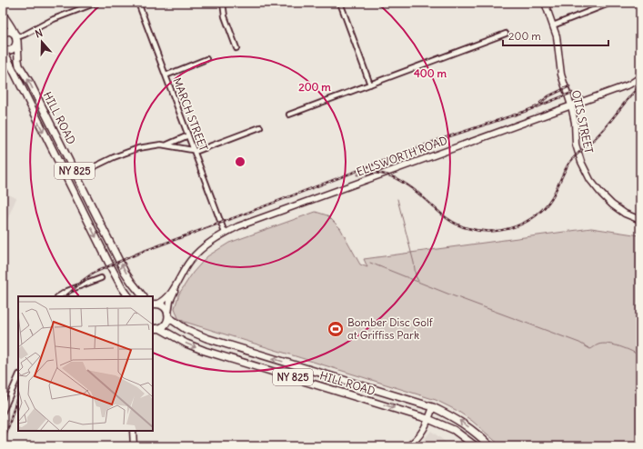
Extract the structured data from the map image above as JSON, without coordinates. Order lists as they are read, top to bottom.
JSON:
{
  "streets": {
    "main road": ["HILL ROAD", "NY 825"],
    "street": ["MARCH STREET", "OTIS STREET", "ELLSWORTH ROAD"]
  },
  "crossings": [
    ["MARCH STREET", "ELLSWORTH ROAD"],
    ["HILL ROAD", "ELLSWORTH ROAD"],
    ["HILL ROAD", "NY 825"],
    ["OTIS STREET", "ELLSWORTH ROAD"],
    ["ELLSWORTH ROAD", "NY 825"]
  ],
  "places": {
    "sports": ["Bomber Disc Golf at Griffiss Park"]
  },
  "scale_bar": "200 m",
  "north": "top",
  "rings": ["400 m", "200 m"]
}
